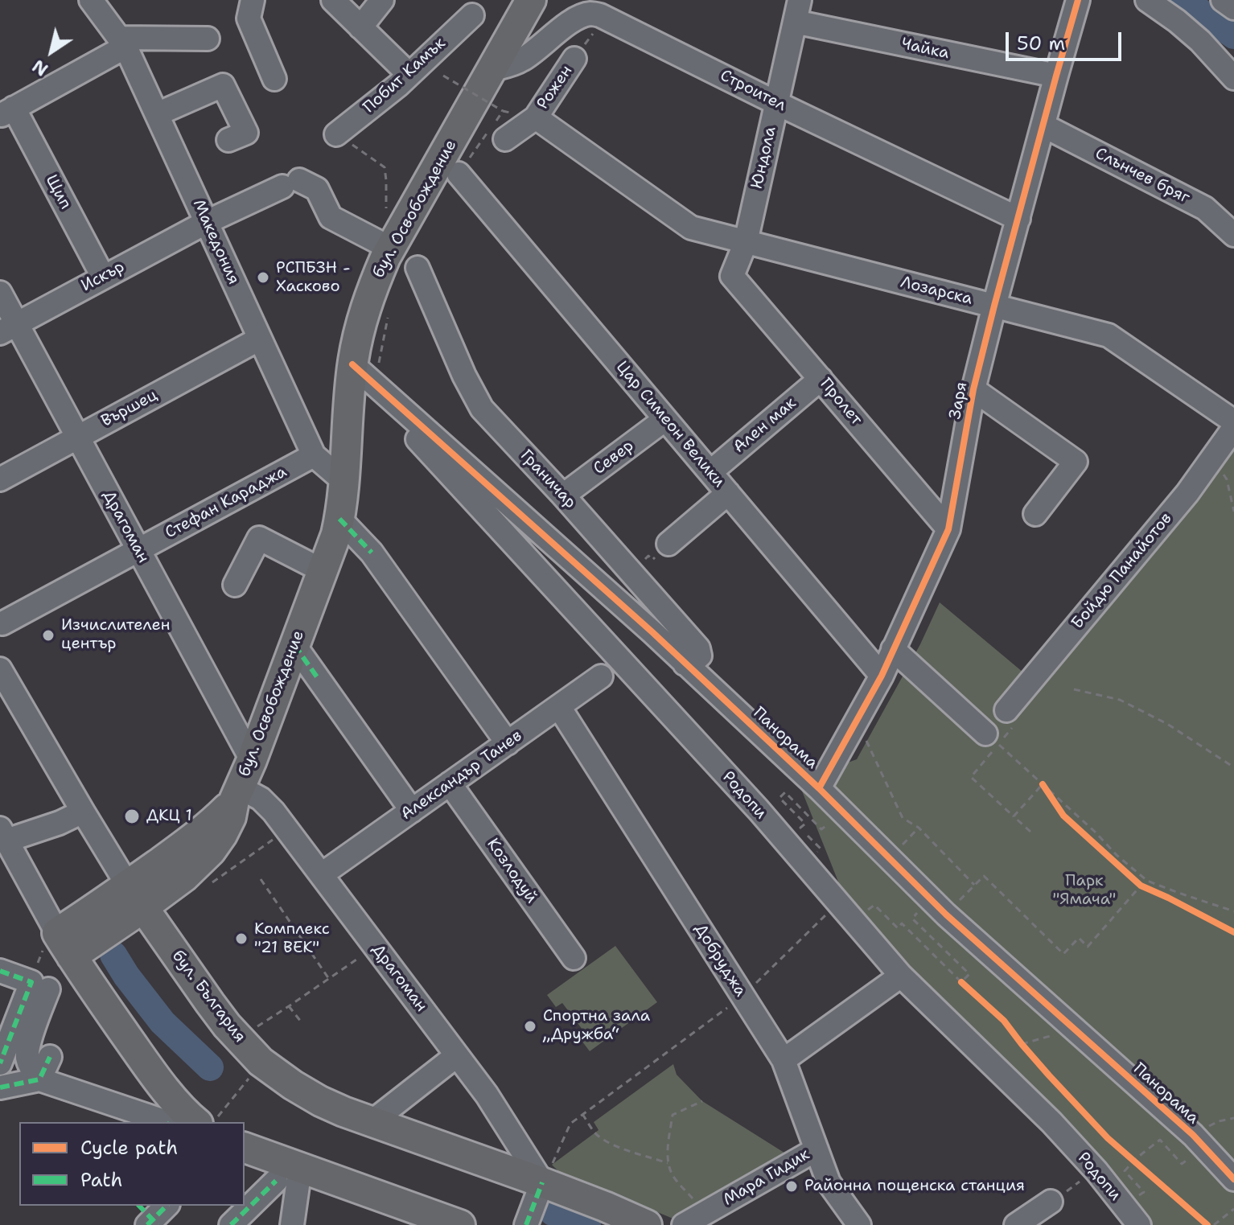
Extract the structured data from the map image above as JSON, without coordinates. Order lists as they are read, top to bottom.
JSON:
{
  "streets": {
    "main road": ["бул. Освобождение", "бул. България"],
    "street": [
      "Чайка",
      "Побит Камък",
      "Рожен",
      "Строител",
      "Юндола",
      "Слънчев бряг",
      "Щип",
      "Македония",
      "Искър",
      "Лозарска",
      "Заря",
      "Пролет",
      "Вършец",
      "Цар Симеон Велики",
      "Ален мак",
      "Север",
      "Граничар",
      "Стефан Караджа",
      "Драгоман",
      "Бойдю Панайотов",
      "Панорама",
      "Александър Танев",
      "Родопи",
      "Козлодуй",
      "Добруджа",
      "Мара Гидик"
    ]
  },
  "crossings": [
    ["Чайка", "Юндола"],
    ["Чайка", "Заря"],
    ["Рожен", "Лозарска"],
    ["Строител", "Юндола"],
    ["Строител", "Заря"],
    ["Юндола", "Лозарска"],
    ["Юндола", "Пролет"],
    ["Слънчев бряг", "Заря"],
    ["Щип", "Искър"],
    ["бул. Освобождение", "Македония"],
    ["бул. Освобождение", "Искър"],
    ["бул. Освобождение", "Драгоман"],
    ["бул. Освобождение", "Родопи"],
    ["бул. Освобождение", "бул. България"],
    ["Македония", "Искър"],
    ["Македония", "Вършец"],
    ["Македония", "Стефан Караджа"],
    ["Искър", "Драгоман"],
    ["Лозарска", "Заря"],
    ["Заря", "Пролет"],
    ["Заря", "Цар Симеон Велики"],
    ["Заря", "Панорама"],
    ["Пролет", "Ален мак"],
    ["Вършец", "Драгоман"],
    ["Цар Симеон Велики", "Ален мак"],
    ["Цар Симеон Велики", "Север"],
    ["Север", "Граничар"],
    ["Граничар", "Панорама"],
    ["Стефан Караджа", "Драгоман"],
    ["Драгоман", "Александър Танев"],
    ["Драгоман", "бул. България"],
    ["Панорама", "Родопи"],
    ["Александър Танев", "Козлодуй"],
    ["Александър Танев", "Добруджа"],
    ["Добруджа", "Мара Гидик"]
  ],
  "parks": ["Парк \"Ямача\""],
  "places": [
    "РСПБЗН - Хасково",
    "Изчислителен център",
    "ДКЦ 1",
    "Комплекс \"21 ВЕК\"",
    "Спортна зала „Дружба“",
    "Районна пощенска станция"
  ],
  "legend": ["Cycle path", "Path"],
  "scale_bar": "50 m",
  "north": "bottom left"
}
